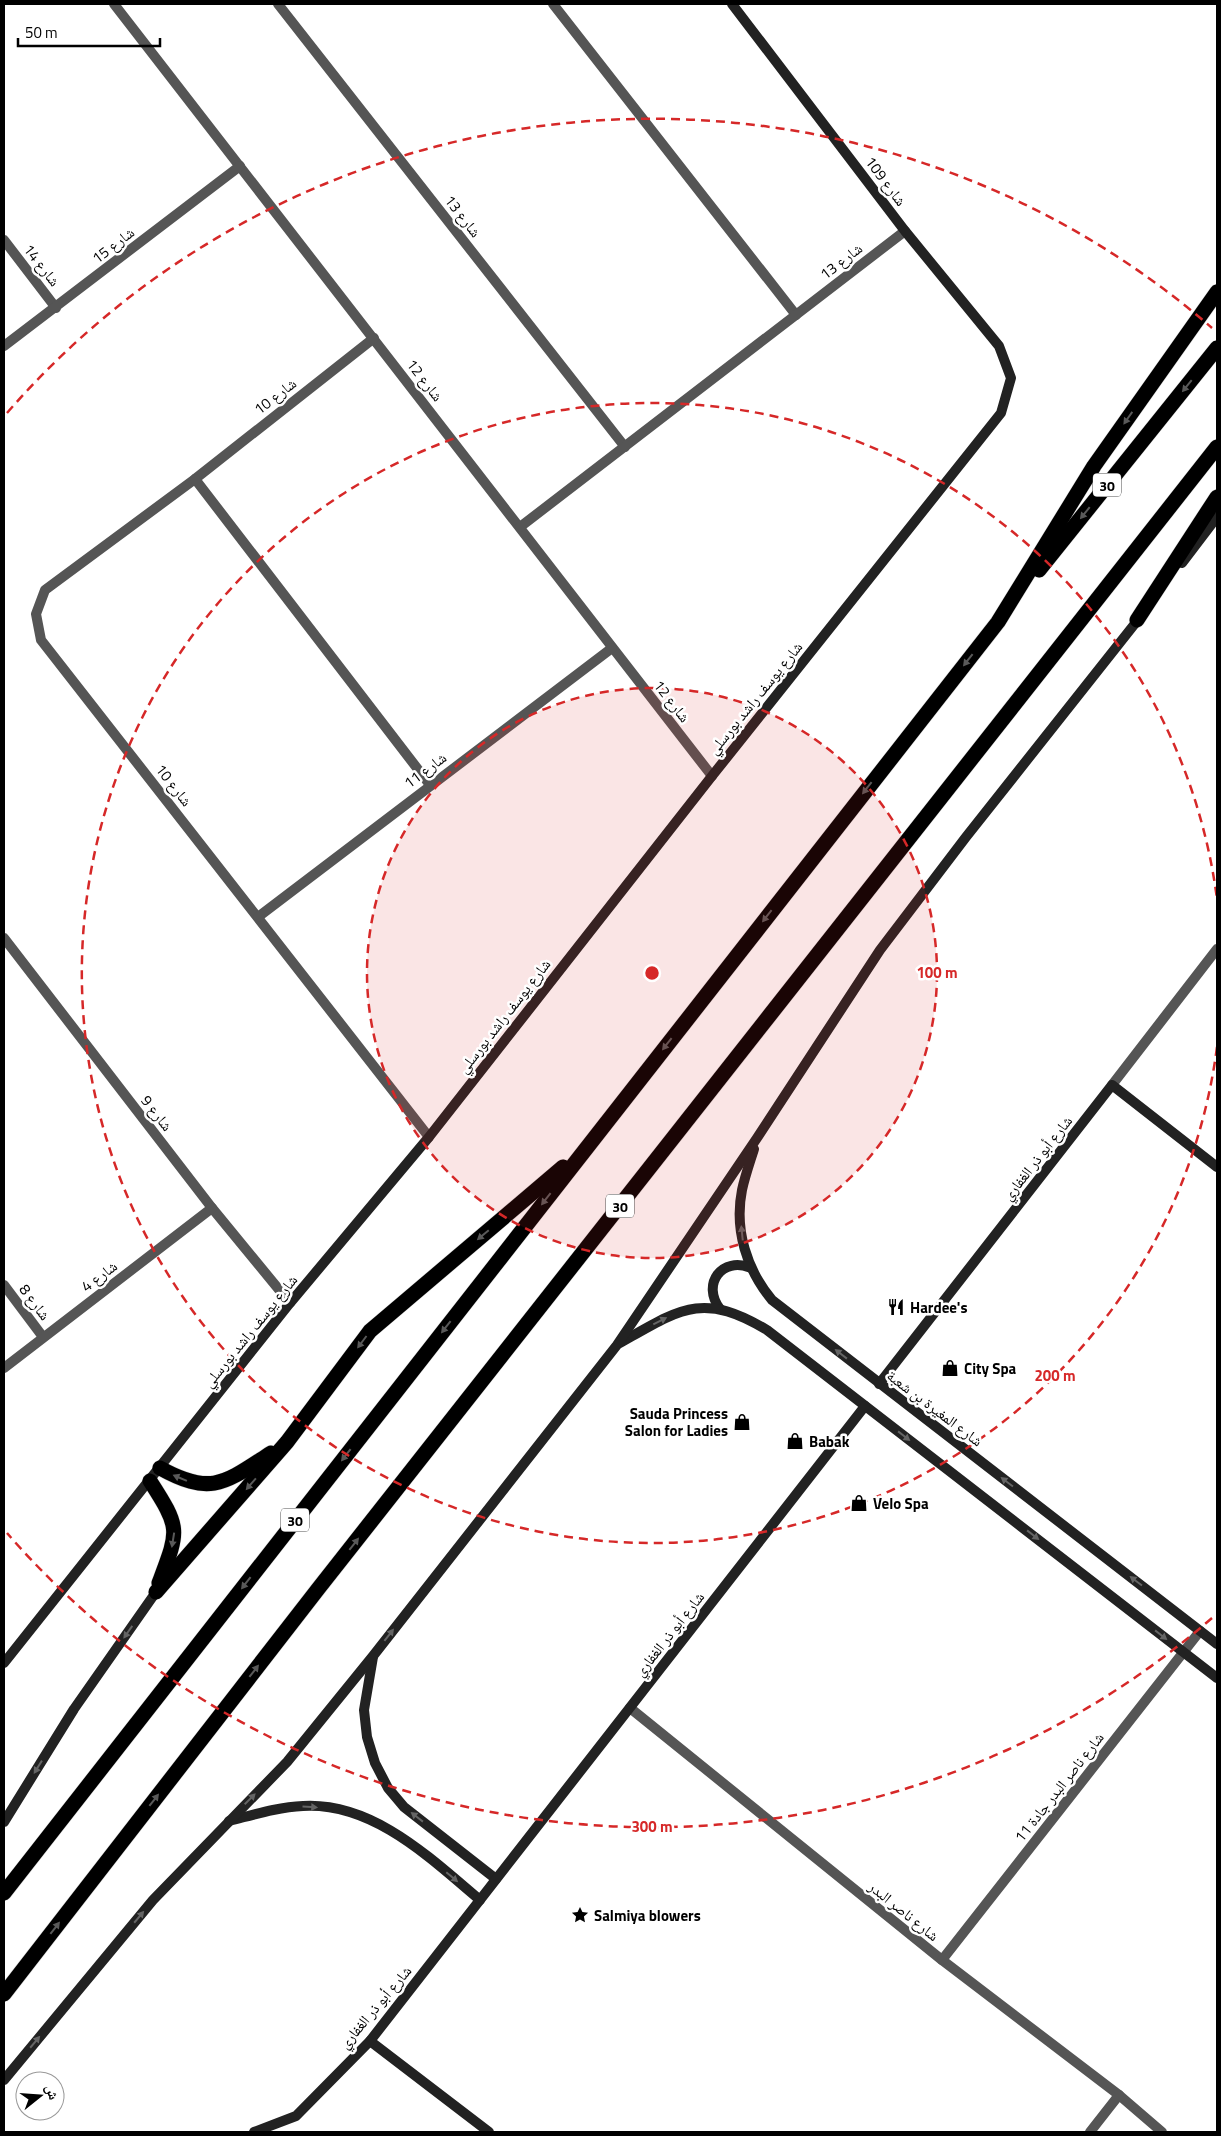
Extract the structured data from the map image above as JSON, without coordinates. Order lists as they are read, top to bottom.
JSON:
{
  "streets": {
    "highway": ["30"],
    "street": [
      "شارع 109",
      "شارع 13",
      "شارع 15",
      "شارع 14",
      "شارع 12",
      "شارع 10",
      "شارع يوسف راشد بورسلي",
      "شارع 11",
      "شارع 9",
      "شارع أبو ذر الغفاري",
      "شارع 4",
      "شارع 8",
      "شارع المغيرة بن شعبة",
      "شارع ناصر البدر جادة 11",
      "شارع ناصر البدر"
    ]
  },
  "crossings": [
    ["شارع 109", "شارع 13"],
    ["شارع 109", "شارع يوسف راشد بورسلي"],
    ["شارع 13", "شارع 12"],
    ["شارع 15", "شارع 14"],
    ["شارع 15", "شارع 12"],
    ["شارع 12", "شارع 10"],
    ["شارع 12", "شارع يوسف راشد بورسلي"],
    ["شارع 12", "شارع 11"],
    ["شارع 10", "شارع يوسف راشد بورسلي"],
    ["شارع 10", "شارع 11"],
    ["شارع يوسف راشد بورسلي", "شارع 9"],
    ["شارع 9", "شارع 4"],
    ["شارع أبو ذر الغفاري", "شارع المغيرة بن شعبة"],
    ["شارع أبو ذر الغفاري", "شارع ناصر البدر"],
    ["شارع 4", "شارع 8"],
    ["شارع المغيرة بن شعبة", "شارع ناصر البدر جادة 11"],
    ["شارع ناصر البدر جادة 11", "شارع ناصر البدر"]
  ],
  "places": {
    "restaurant": ["Hardee's"],
    "shop": [
      "City Spa",
      "Sauda Princess Salon for Ladies",
      "Babak",
      "Velo Spa"
    ],
    "place": ["Salmiya blowers"]
  },
  "scale_bar": "50 m",
  "north": "right",
  "rings": ["100 m", "200 m", "300 m"]
}
